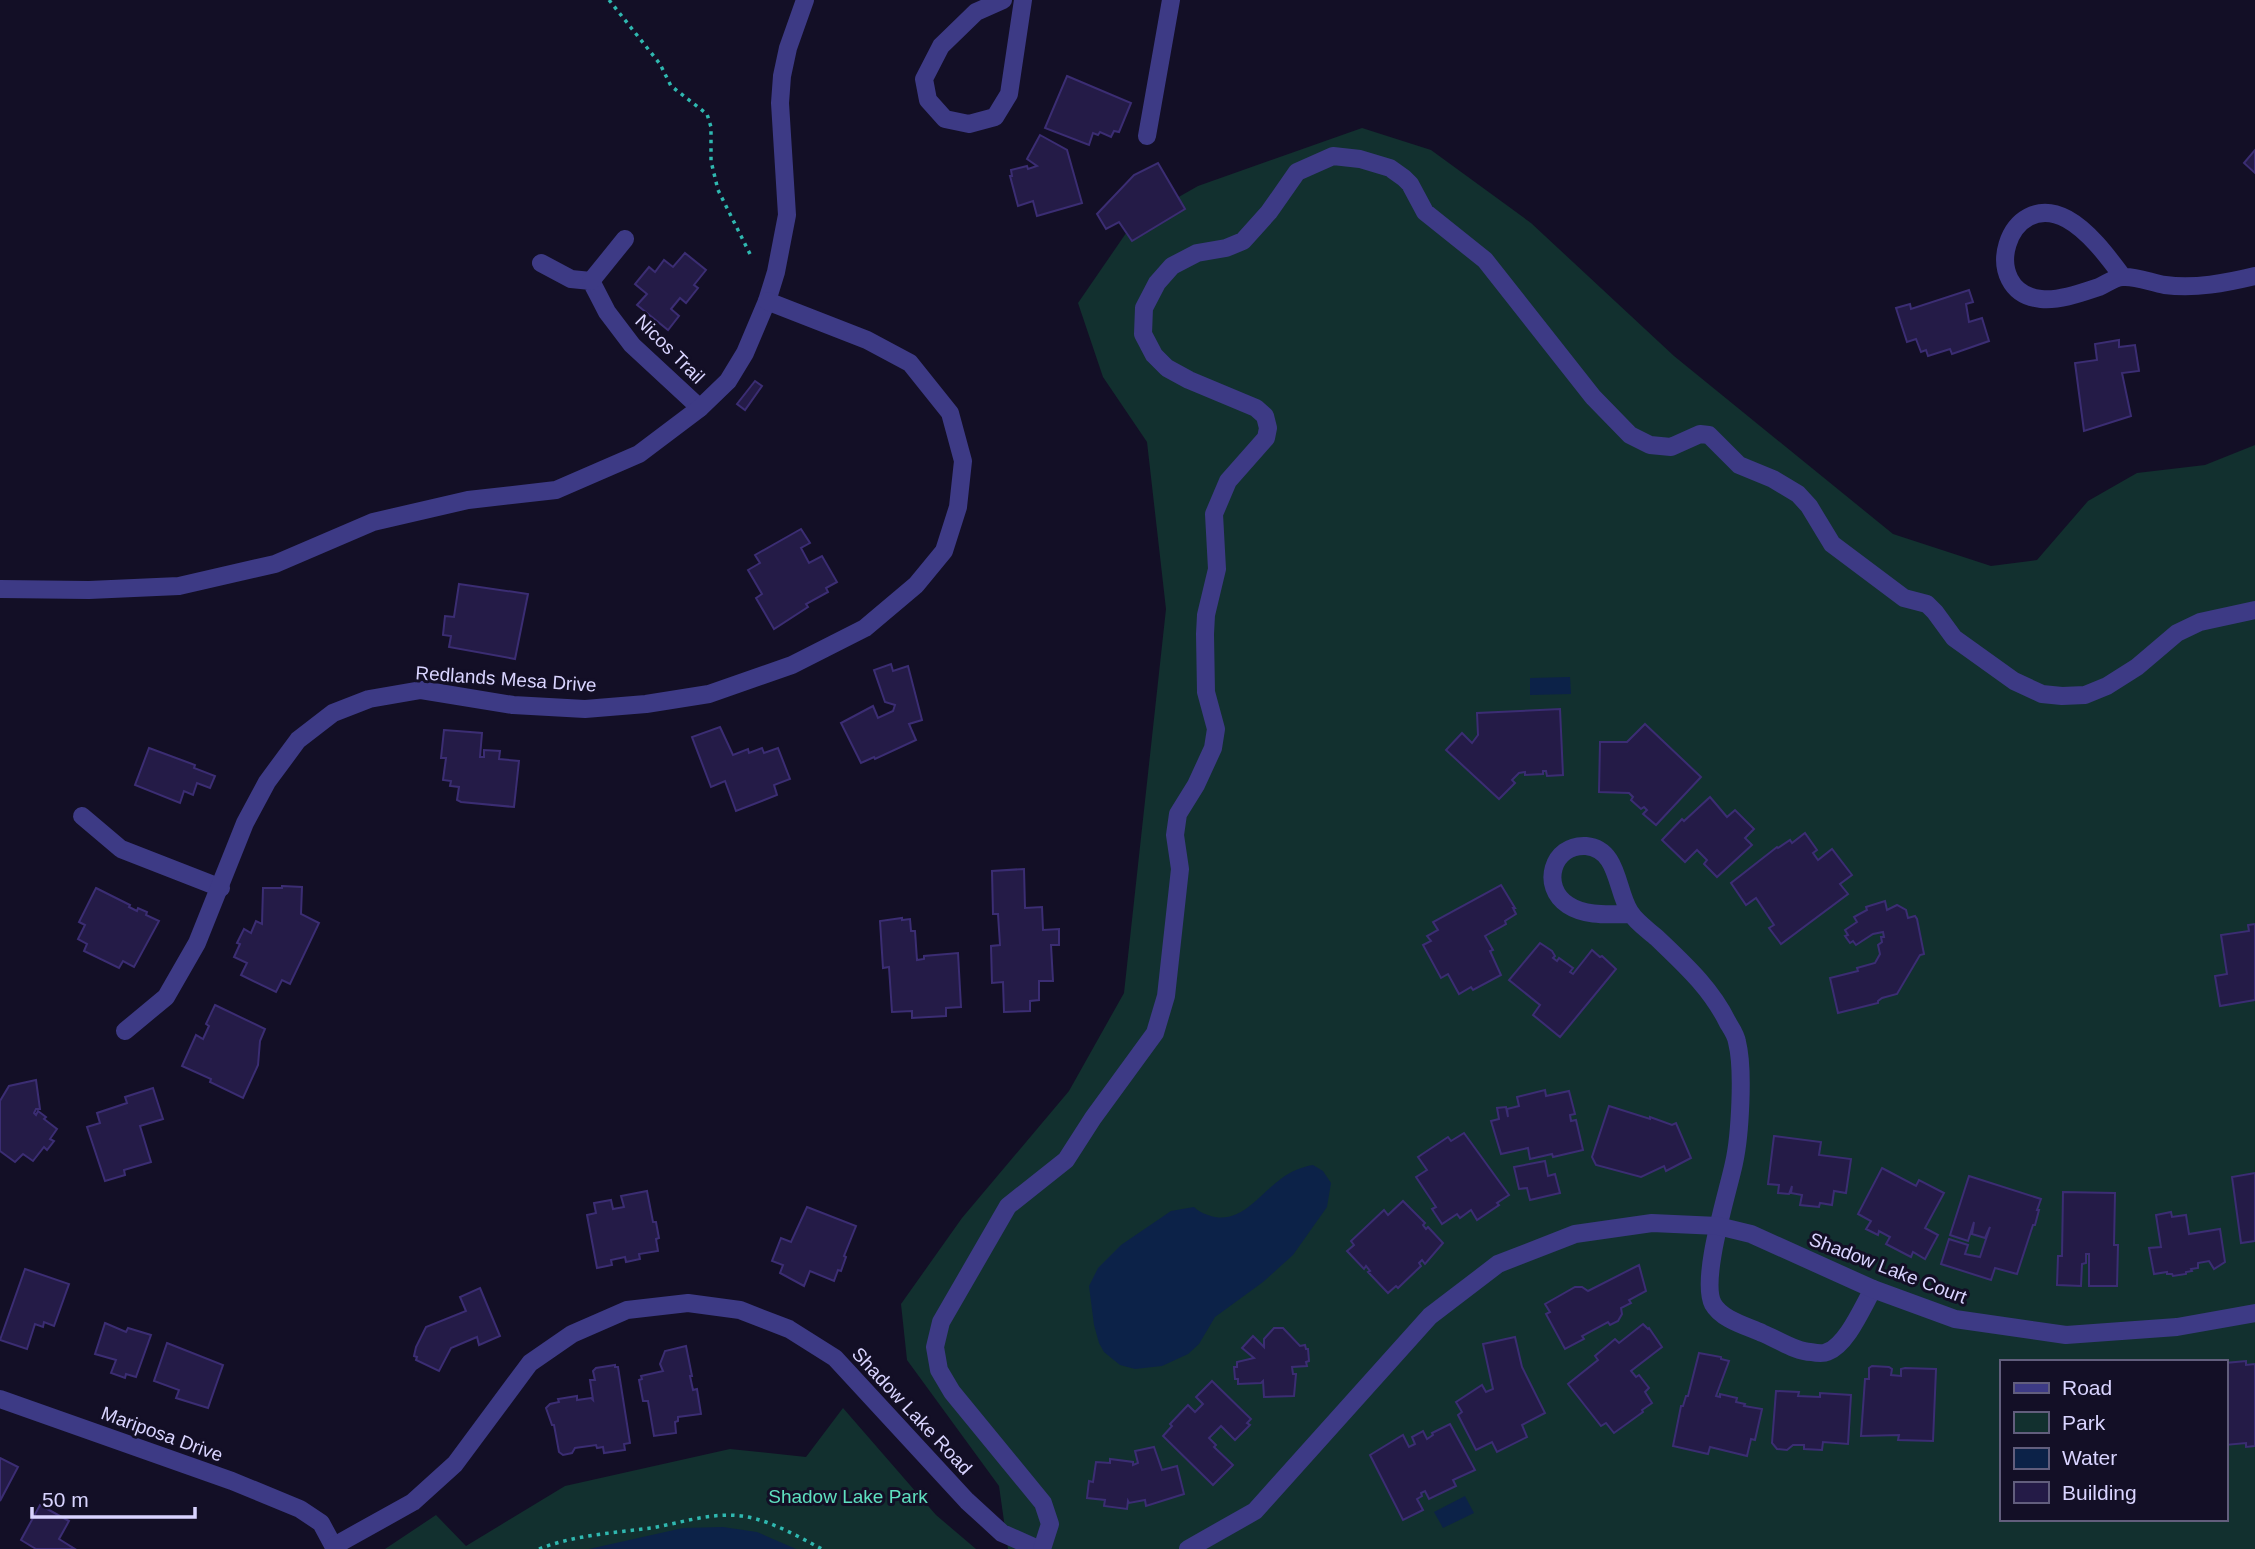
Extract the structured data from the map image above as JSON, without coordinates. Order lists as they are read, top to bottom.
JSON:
{
  "streets": {
    "street": [
      "Nicos Trail",
      "Redlands Mesa Drive",
      "Shadow Lake Court",
      "Shadow Lake Road",
      "Mariposa Drive"
    ]
  },
  "crossings": [
    ["Shadow Lake Road", "Mariposa Drive"]
  ],
  "parks": ["Shadow Lake Park"],
  "legend": [
    "Road",
    "Park",
    "Water",
    "Building"
  ],
  "scale_bar": "50 m"
}
